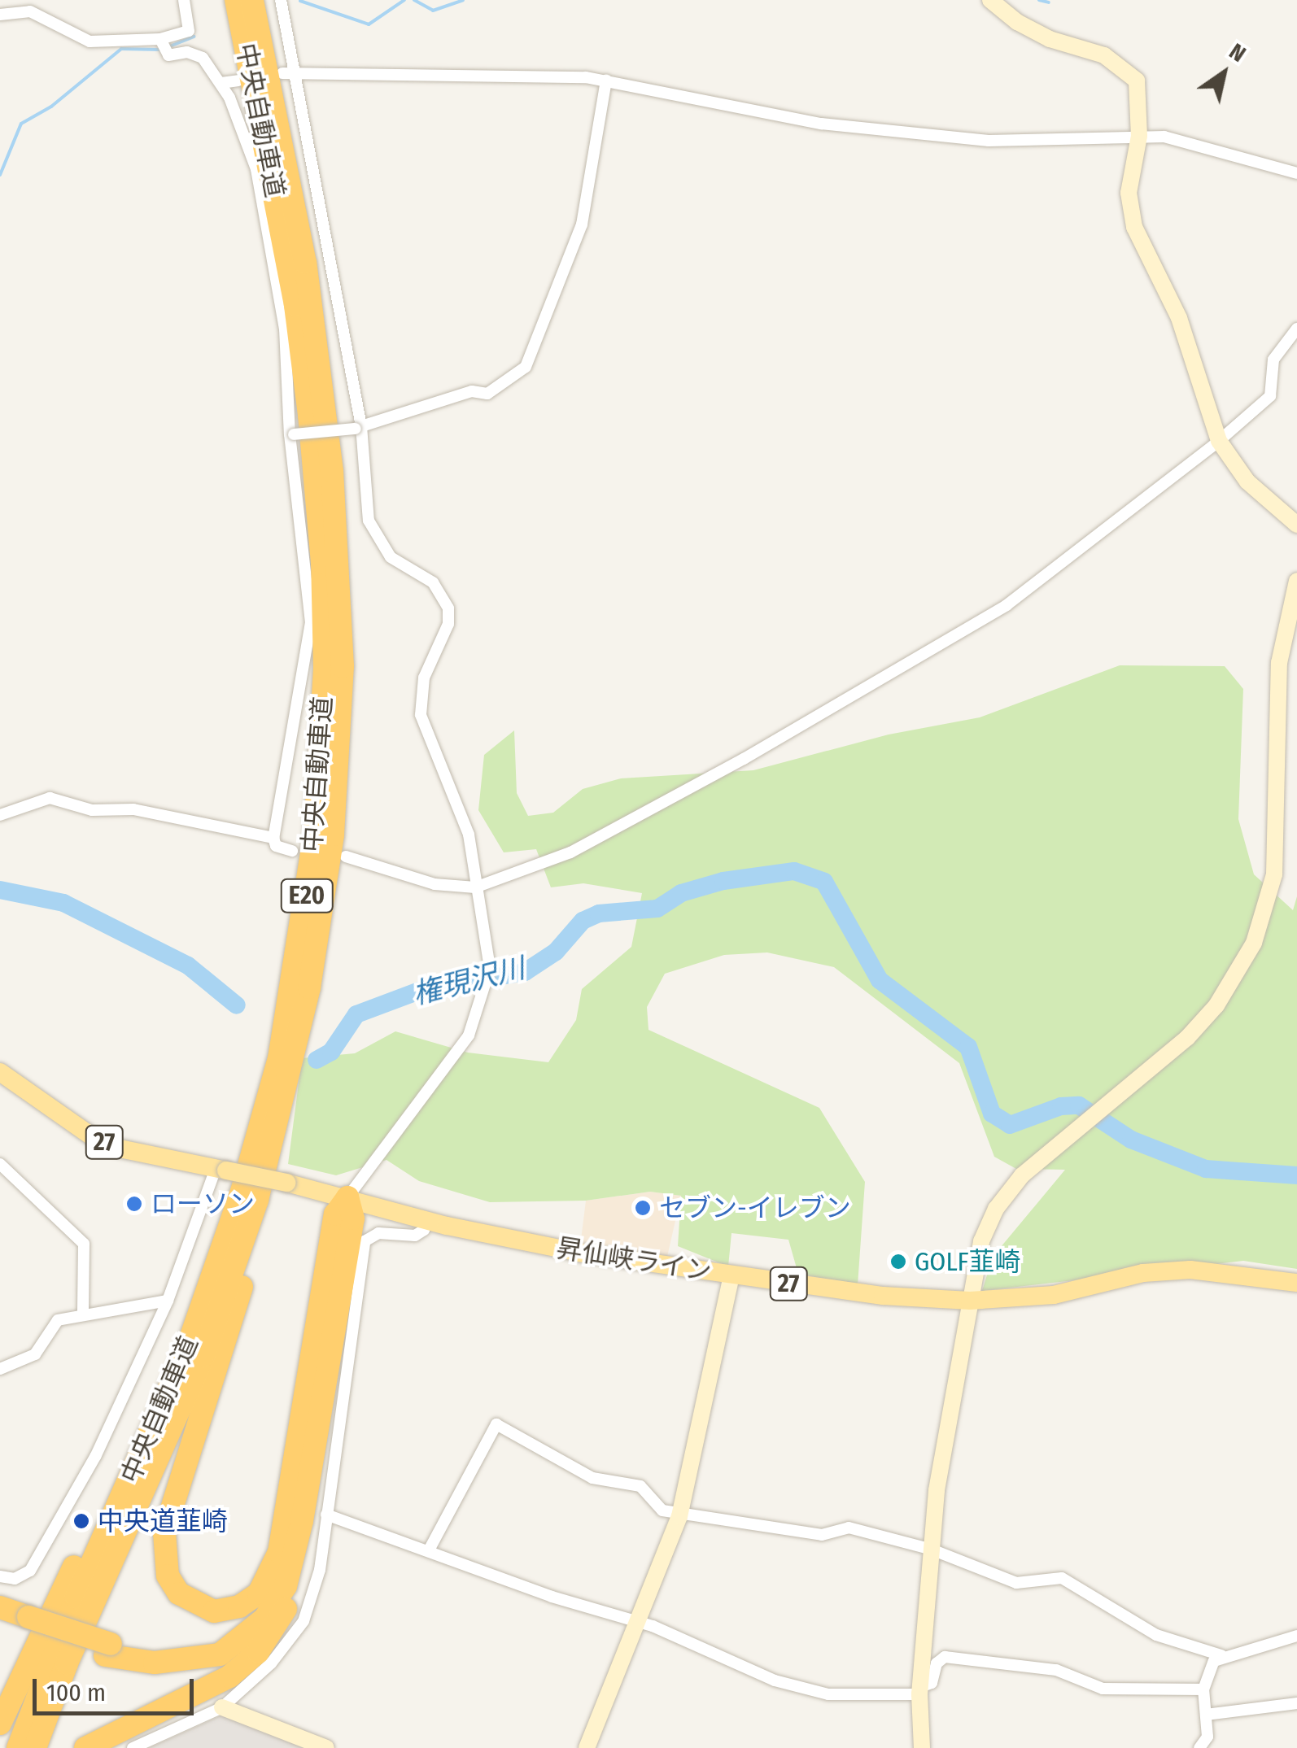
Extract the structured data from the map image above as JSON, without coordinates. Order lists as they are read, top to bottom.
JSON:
{
  "streets": {
    "highway": ["中央自動車道", "E20"],
    "main road": ["27", "昇仙峡ライン"]
  },
  "water": ["権現沢川"],
  "places": [
    "ローソン",
    "セブン-イレブン",
    "GOLF韮崎",
    "中央道韮崎"
  ],
  "scale_bar": "100 m",
  "north": "top right"
}
